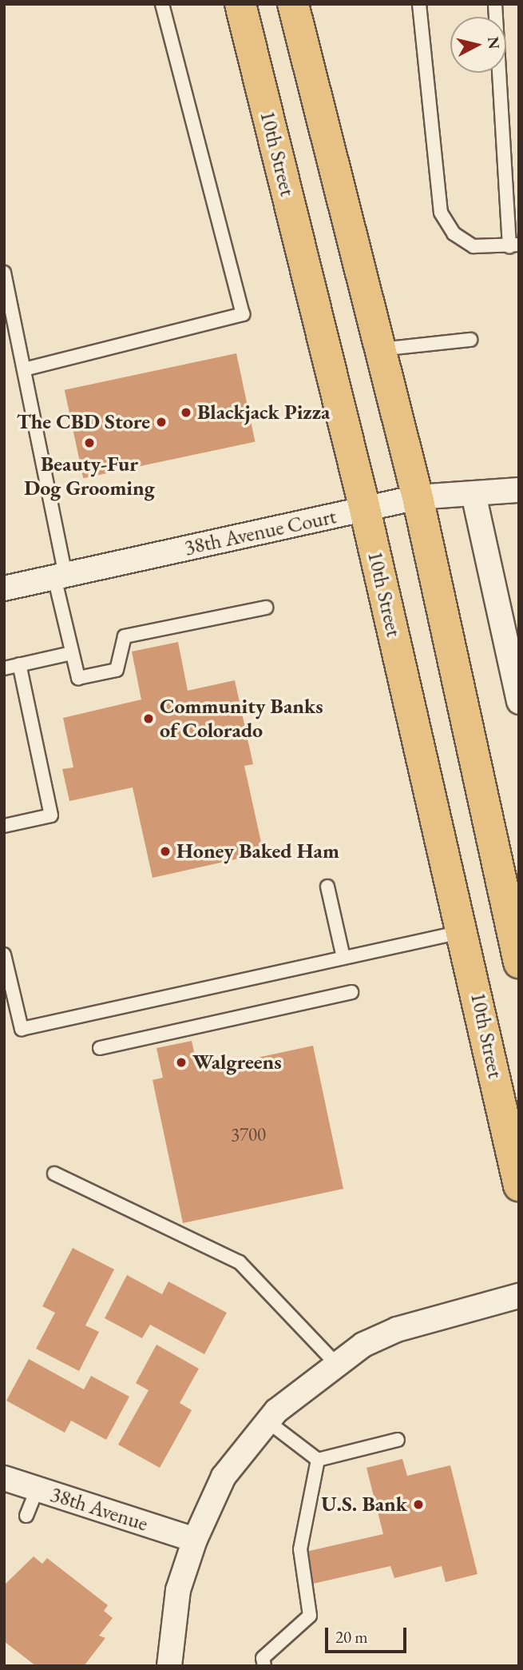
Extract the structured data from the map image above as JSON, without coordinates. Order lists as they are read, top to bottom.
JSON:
{
  "streets": {
    "main road": ["10th Street"],
    "street": ["38th Avenue Court", "38th Avenue"]
  },
  "crossings": [
    ["10th Street", "38th Avenue Court"]
  ],
  "places": [
    "Blackjack Pizza",
    "The CBD Store",
    "Beauty-Fur Dog Grooming",
    "Community Banks of Colorado",
    "Honey Baked Ham",
    "Walgreens",
    "U.S. Bank"
  ],
  "house_numbers": ["3700"],
  "scale_bar": "20 m",
  "north": "right"
}
